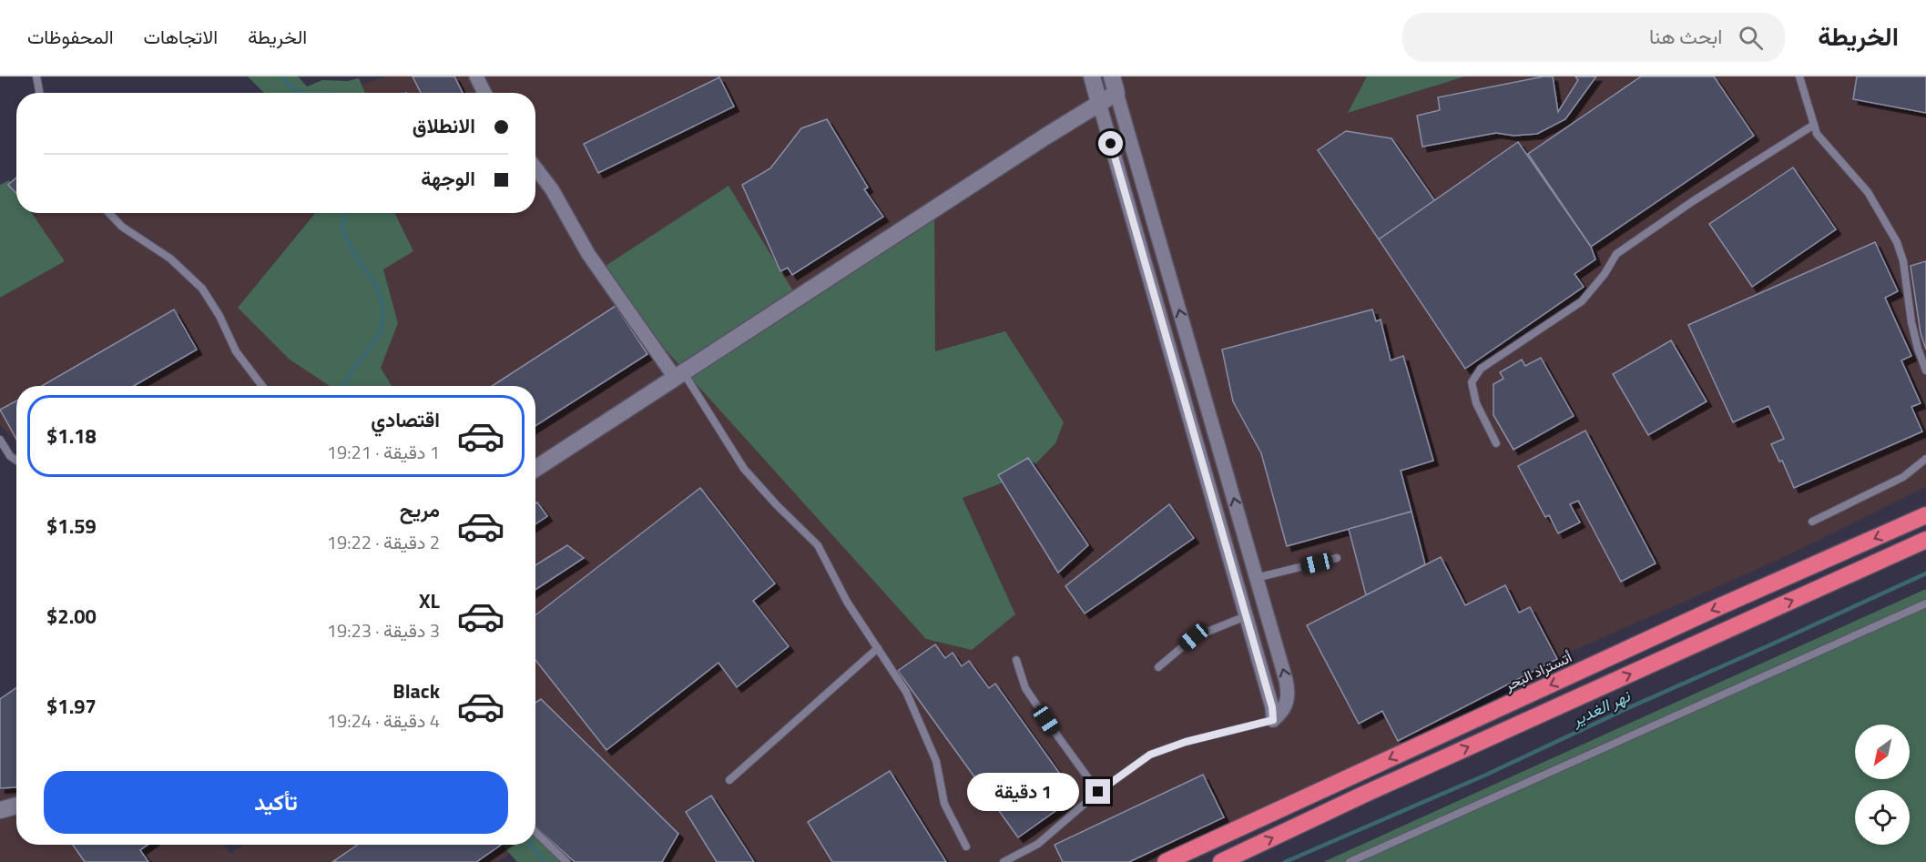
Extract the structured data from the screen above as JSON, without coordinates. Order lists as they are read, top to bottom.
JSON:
{
  "streets": {
    "highway": ["أتستراد البحر"]
  },
  "water": ["نهر الغدير"],
  "north": "bottom left",
  "page": {
    "header": "الخريطة",
    "search": "ابحث هنا",
    "nav": ["الخريطة", "الاتجاهات", "المحفوظات"],
    "banner": ["الانطلاق", "الوجهة"],
    "list": [
      {
        "name": "اقتصادي",
        "note": "1 دقيقة · 19:21",
        "value": "$1.18"
      },
      {
        "name": "مريح",
        "note": "2 دقيقة · 19:22",
        "value": "$1.59"
      },
      {
        "name": "XL",
        "note": "3 دقيقة · 19:23",
        "value": "$2.00"
      },
      {
        "name": "Black",
        "note": "4 دقيقة · 19:24",
        "value": "$1.97"
      }
    ],
    "buttons": "تأكيد",
    "bubble": "1 دقيقة"
  }
}
